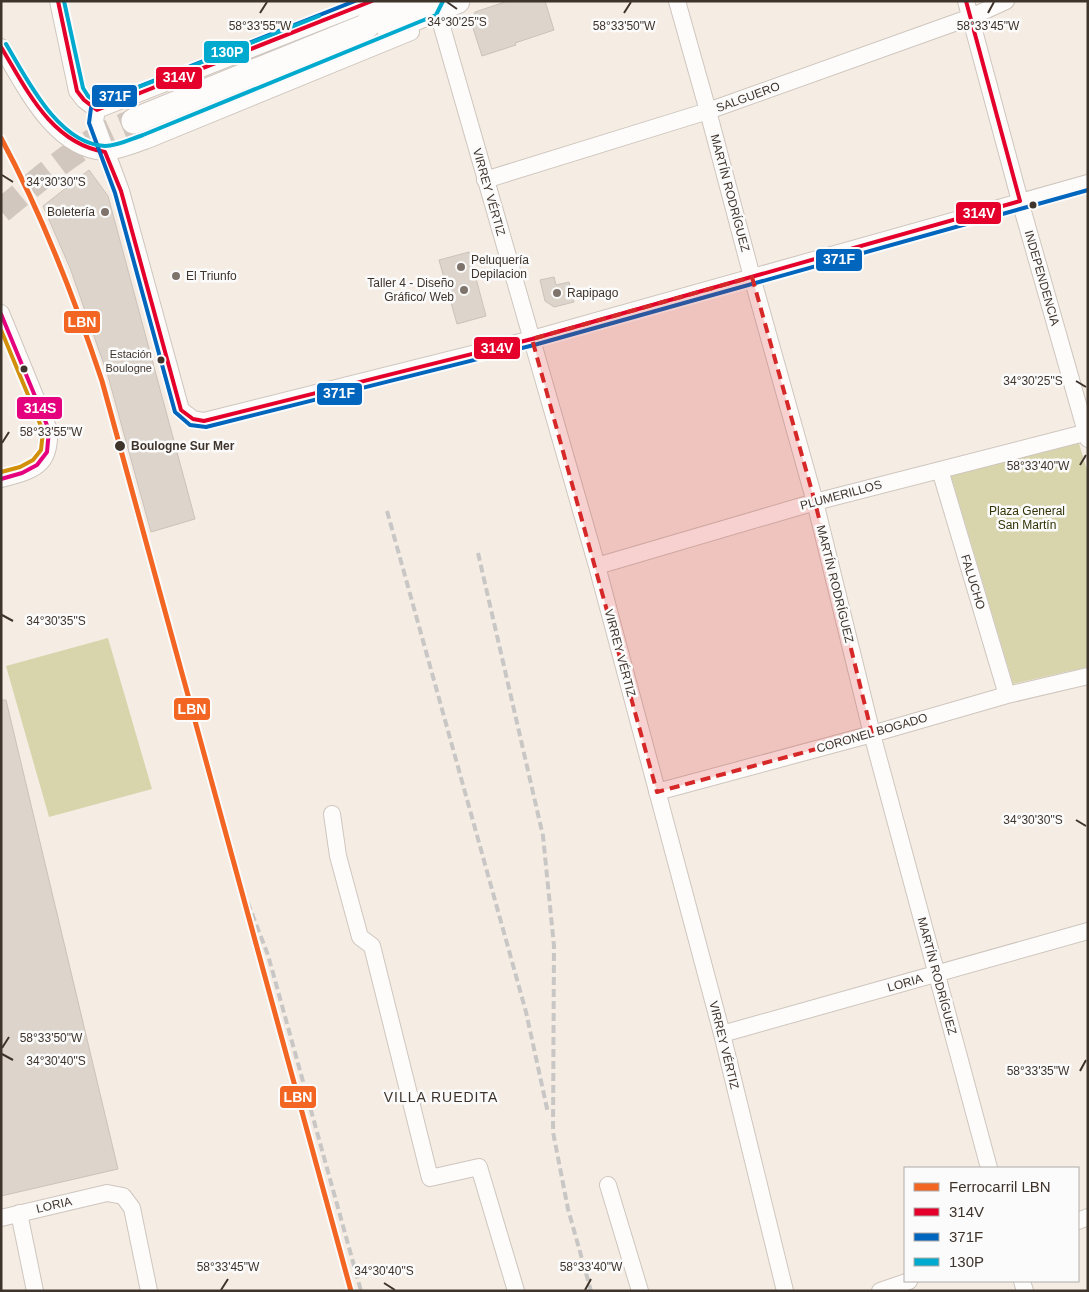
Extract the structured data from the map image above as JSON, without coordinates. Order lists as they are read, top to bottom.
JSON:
{
  "streets": {
    "street": [
      "SALGUERO",
      "VIRREY VÉRTIZ",
      "MARTÍN RODRÍGUEZ",
      "INDEPENDENCIA",
      "PLUMERILLOS",
      "FALUCHO",
      "CORONEL BOGADO",
      "LORIA"
    ]
  },
  "crossings": [
    ["SALGUERO", "VIRREY VÉRTIZ"],
    ["SALGUERO", "MARTÍN RODRÍGUEZ"],
    ["SALGUERO", "INDEPENDENCIA"],
    ["VIRREY VÉRTIZ", "PLUMERILLOS"],
    ["VIRREY VÉRTIZ", "CORONEL BOGADO"],
    ["VIRREY VÉRTIZ", "LORIA"],
    ["MARTÍN RODRÍGUEZ", "PLUMERILLOS"],
    ["MARTÍN RODRÍGUEZ", "CORONEL BOGADO"],
    ["MARTÍN RODRÍGUEZ", "LORIA"],
    ["INDEPENDENCIA", "PLUMERILLOS"],
    ["PLUMERILLOS", "FALUCHO"],
    ["FALUCHO", "CORONEL BOGADO"]
  ],
  "districts": ["VILLA RUEDITA"],
  "parks": ["Plaza General San Martín"],
  "places": [
    "Boletería",
    "Peluquería Depilacion",
    "El Triunfo",
    "Taller 4 - Diseño Gráfico/ Web",
    "Rapipago",
    "Estación Boulogne",
    "Boulogne Sur Mer"
  ],
  "lines": [
    "transit line 314V",
    "transit line 371F",
    "transit line 130P",
    "rail line LBN",
    "transit line 314S"
  ],
  "legend": [
    "Ferrocarril LBN",
    "314V",
    "371F",
    "130P"
  ],
  "coordinates": [
    "34°30'25\"S",
    "58°33'55\"W",
    "58°33'50\"W",
    "58°33'45\"W",
    "34°30'30\"S",
    "58°33'40\"W",
    "34°30'35\"S",
    "34°30'40\"S",
    "58°33'35\"W"
  ]
}
